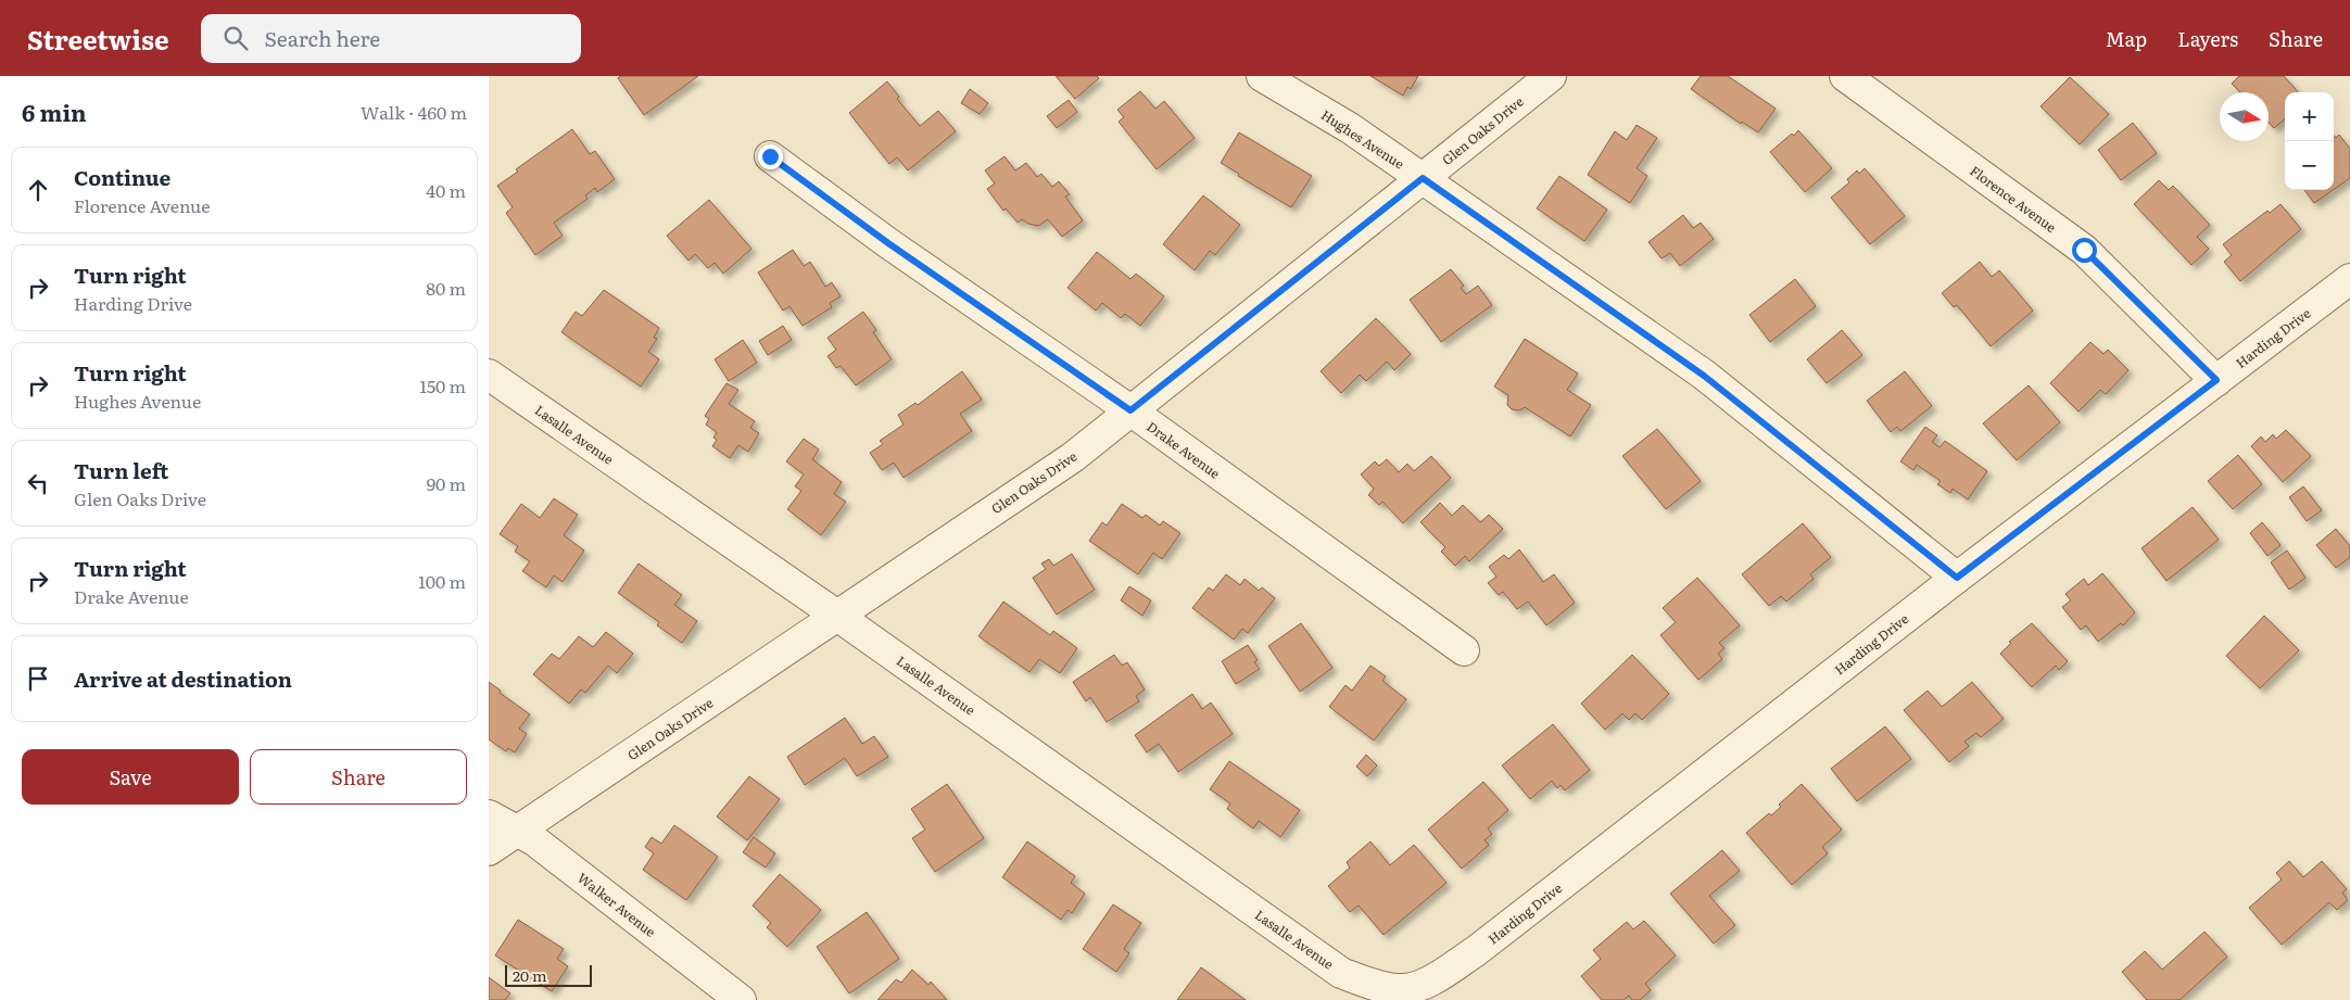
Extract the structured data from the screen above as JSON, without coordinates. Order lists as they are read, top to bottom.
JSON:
{
  "streets": {
    "street": [
      "Glen Oaks Drive",
      "Hughes Avenue",
      "Florence Avenue",
      "Harding Drive",
      "Lasalle Avenue",
      "Drake Avenue",
      "Walker Avenue"
    ]
  },
  "crossings": [
    ["Glen Oaks Drive", "Hughes Avenue"],
    ["Glen Oaks Drive", "Lasalle Avenue"],
    ["Glen Oaks Drive", "Drake Avenue"],
    ["Glen Oaks Drive", "Walker Avenue"],
    ["Hughes Avenue", "Harding Drive"],
    ["Florence Avenue", "Harding Drive"],
    ["Harding Drive", "Lasalle Avenue"]
  ],
  "scale_bar": "20 m",
  "north": "right",
  "page": {
    "header": "Streetwise",
    "search": "Search here",
    "nav": ["Map", "Layers", "Share"],
    "heading": ["6 min", "Walk · 460 m"],
    "map_buttons": ["+", "−"],
    "list": [
      ["Continue", "Florence Avenue", "40 m"],
      ["Turn right", "Harding Drive", "80 m"],
      ["Turn right", "Hughes Avenue", "150 m"],
      ["Turn left", "Glen Oaks Drive", "90 m"],
      ["Turn right", "Drake Avenue", "100 m"],
      "Arrive at destination"
    ],
    "buttons": ["Save", "Share"],
    "scale": "20 m"
  }
}
